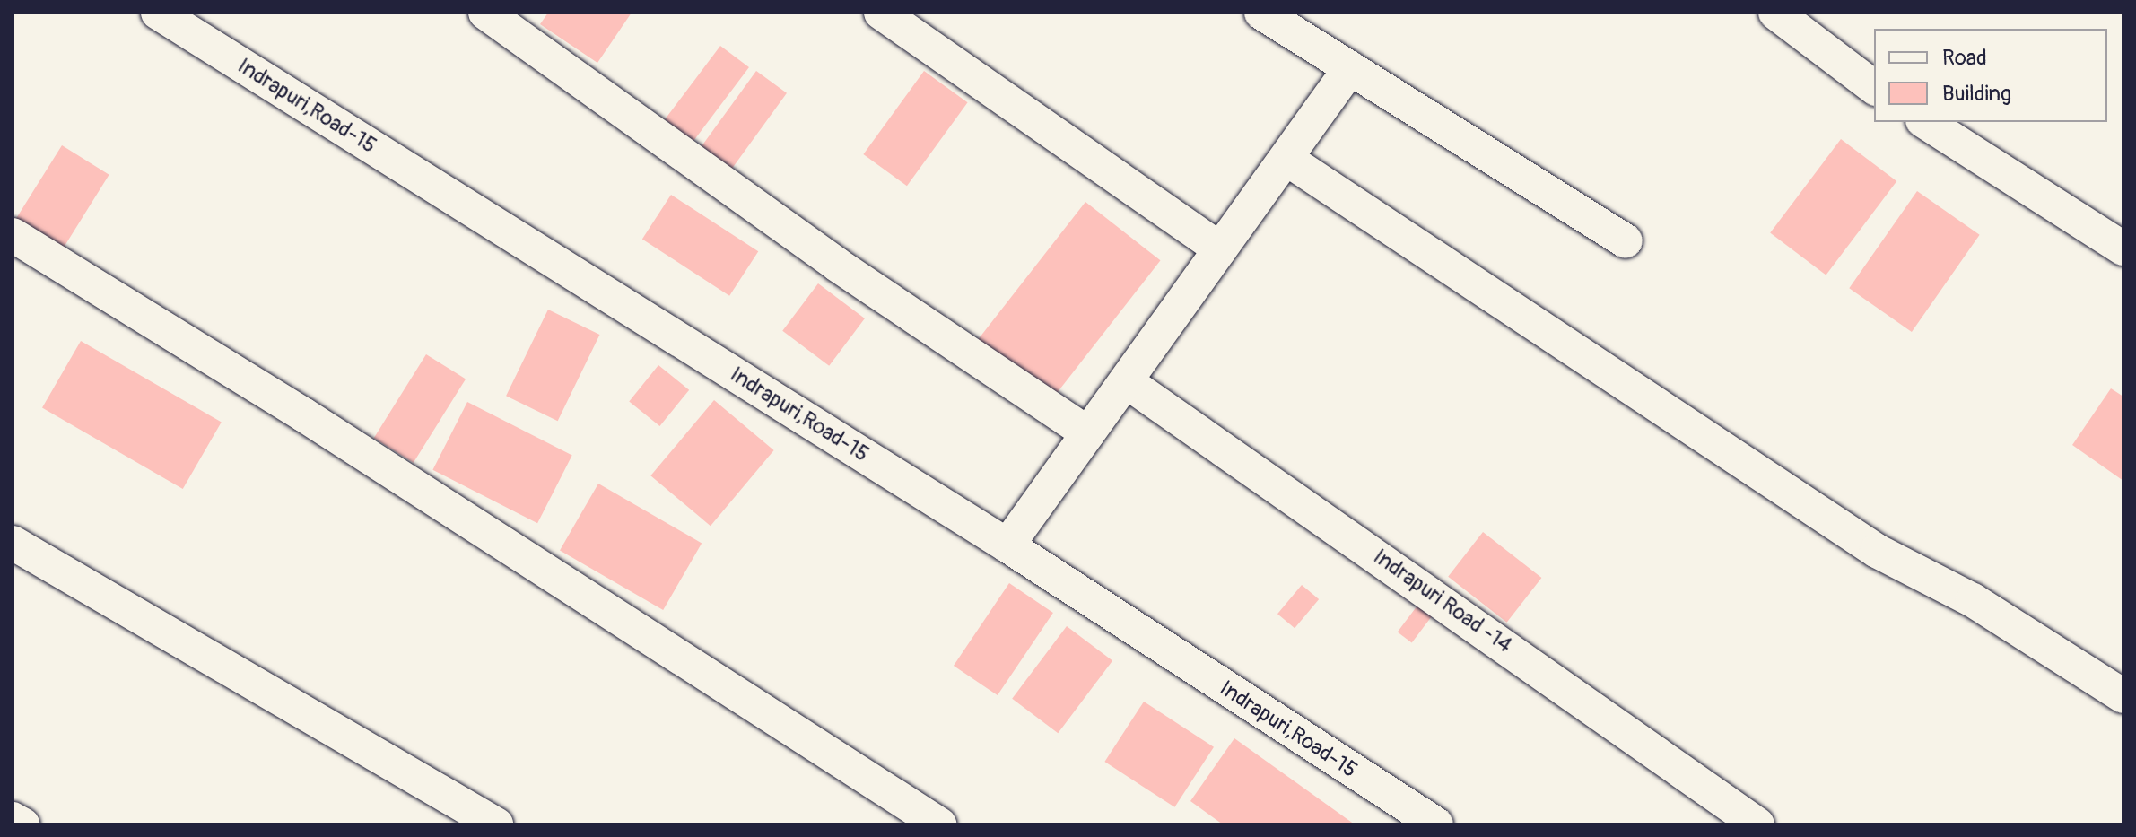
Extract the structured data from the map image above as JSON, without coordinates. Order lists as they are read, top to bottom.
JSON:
{
  "streets": {
    "street": ["Indrapuri,Road-15", "Indrapuri Road -14"]
  },
  "legend": ["Road", "Building"]
}
